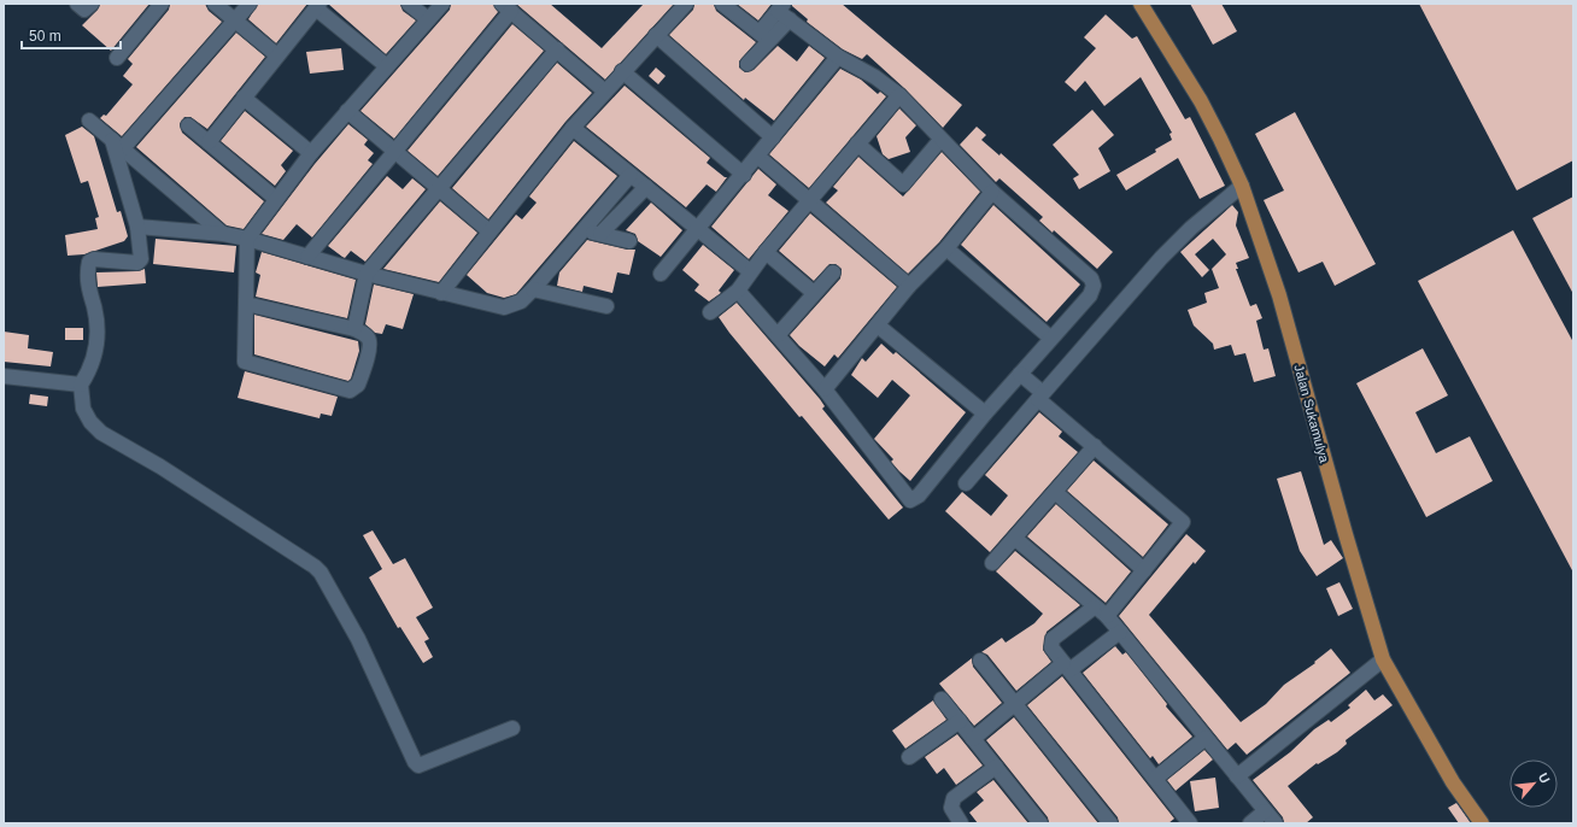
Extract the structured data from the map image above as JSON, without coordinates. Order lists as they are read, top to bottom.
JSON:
{
  "streets": {
    "main road": ["Jalan Sukamulya"]
  },
  "scale_bar": "50 m",
  "north": "top right"
}
